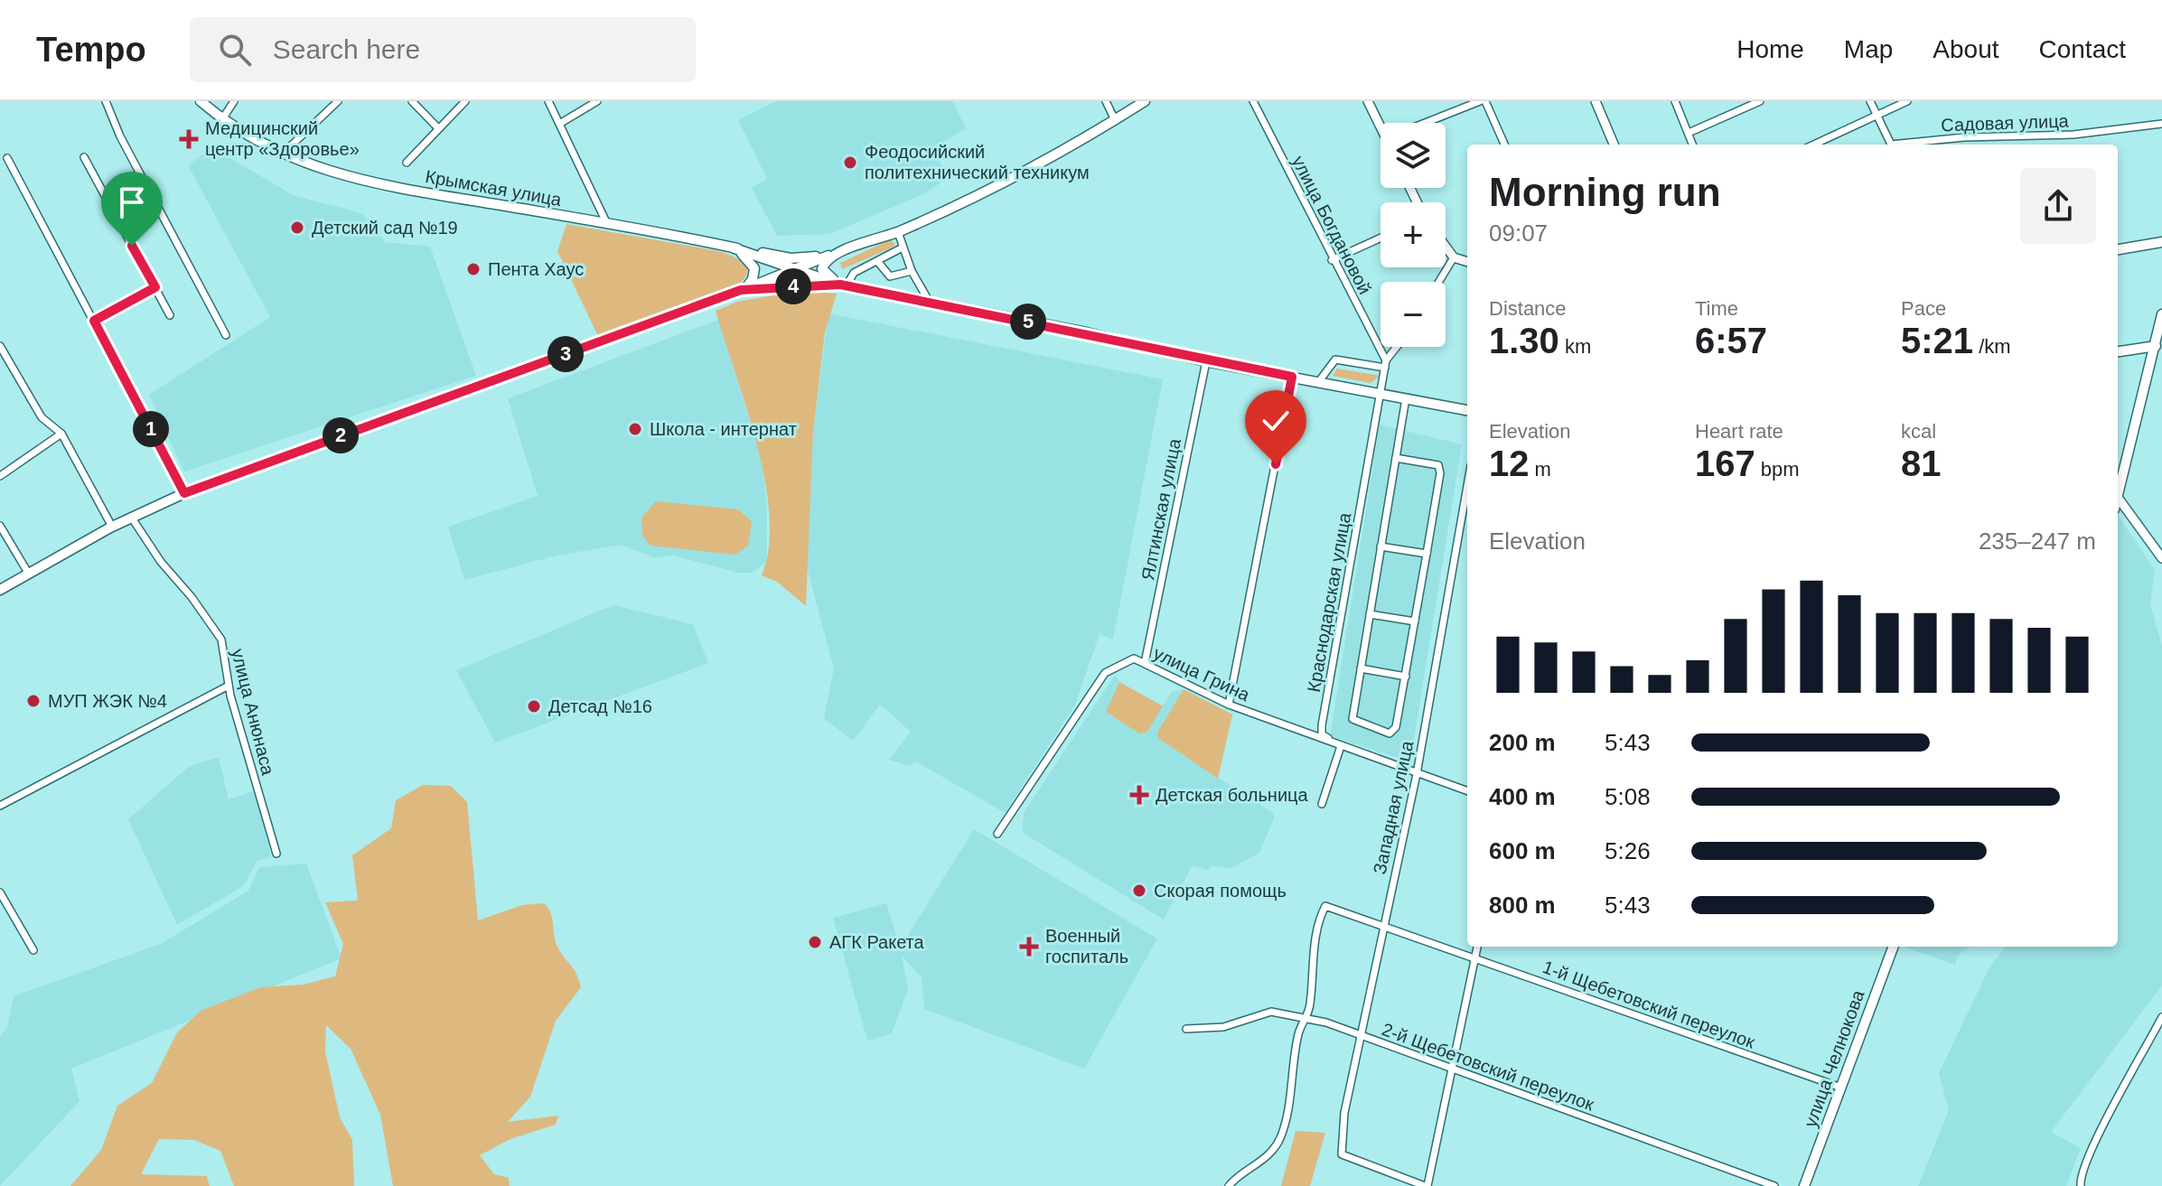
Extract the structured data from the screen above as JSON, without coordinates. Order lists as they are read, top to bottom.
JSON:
{
  "streets": {
    "main road": ["Крымская улица", "улица Челнокова"],
    "street": [
      "Садовая улица",
      "улица Богдановой",
      "Ялтинская улица",
      "Краснодарская улица",
      "улица Грина",
      "улица Анюнаса",
      "Западная улица",
      "1-й Щебетовский переулок",
      "2-й Щебетовский переулок"
    ]
  },
  "crossings": [
    ["Ялтинская улица", "улица Грина"],
    ["Краснодарская улица", "улица Грина"],
    ["улица Грина", "Западная улица"],
    ["Западная улица", "1-й Щебетовский переулок"],
    ["Западная улица", "2-й Щебетовский переулок"],
    ["1-й Щебетовский переулок", "улица Челнокова"],
    ["1-й Щебетовский переулок", "2-й Щебетовский переулок"]
  ],
  "places": {
    "health": ["Медицинский центр «Здоровье»", "Детская больница", "Военный госпиталь"],
    "other": [
      "Феодосийский политехнический техникум",
      "Детский сад №19",
      "Пента Хаус",
      "Школа - интернат",
      "МУП ЖЭК №4",
      "Детсад №16",
      "Скорая помощь",
      "АГК Ракета"
    ]
  },
  "page": {
    "header": "Tempo",
    "search": "Search here",
    "nav": [
      "Home",
      "Map",
      "About",
      "Contact"
    ],
    "map_buttons": ["+", "−"],
    "heading": ["Morning run", "09:07"],
    "stats": [
      ["Distance", "1.30 km"],
      ["Time", "6:57"],
      ["Pace", "5:21 /km"],
      ["Elevation", "12 m"],
      ["Heart rate", "167 bpm"],
      ["kcal", "81"]
    ],
    "pins": [
      "4",
      "5",
      "3",
      "1",
      "2"
    ],
    "chart": ["Elevation", "235–247 m"],
    "list": [
      {
        "name": "200 m",
        "note": "5:43"
      },
      {
        "name": "400 m",
        "note": "5:08"
      },
      {
        "name": "600 m",
        "note": "5:26"
      },
      {
        "name": "800 m",
        "note": "5:43"
      }
    ]
  }
}
